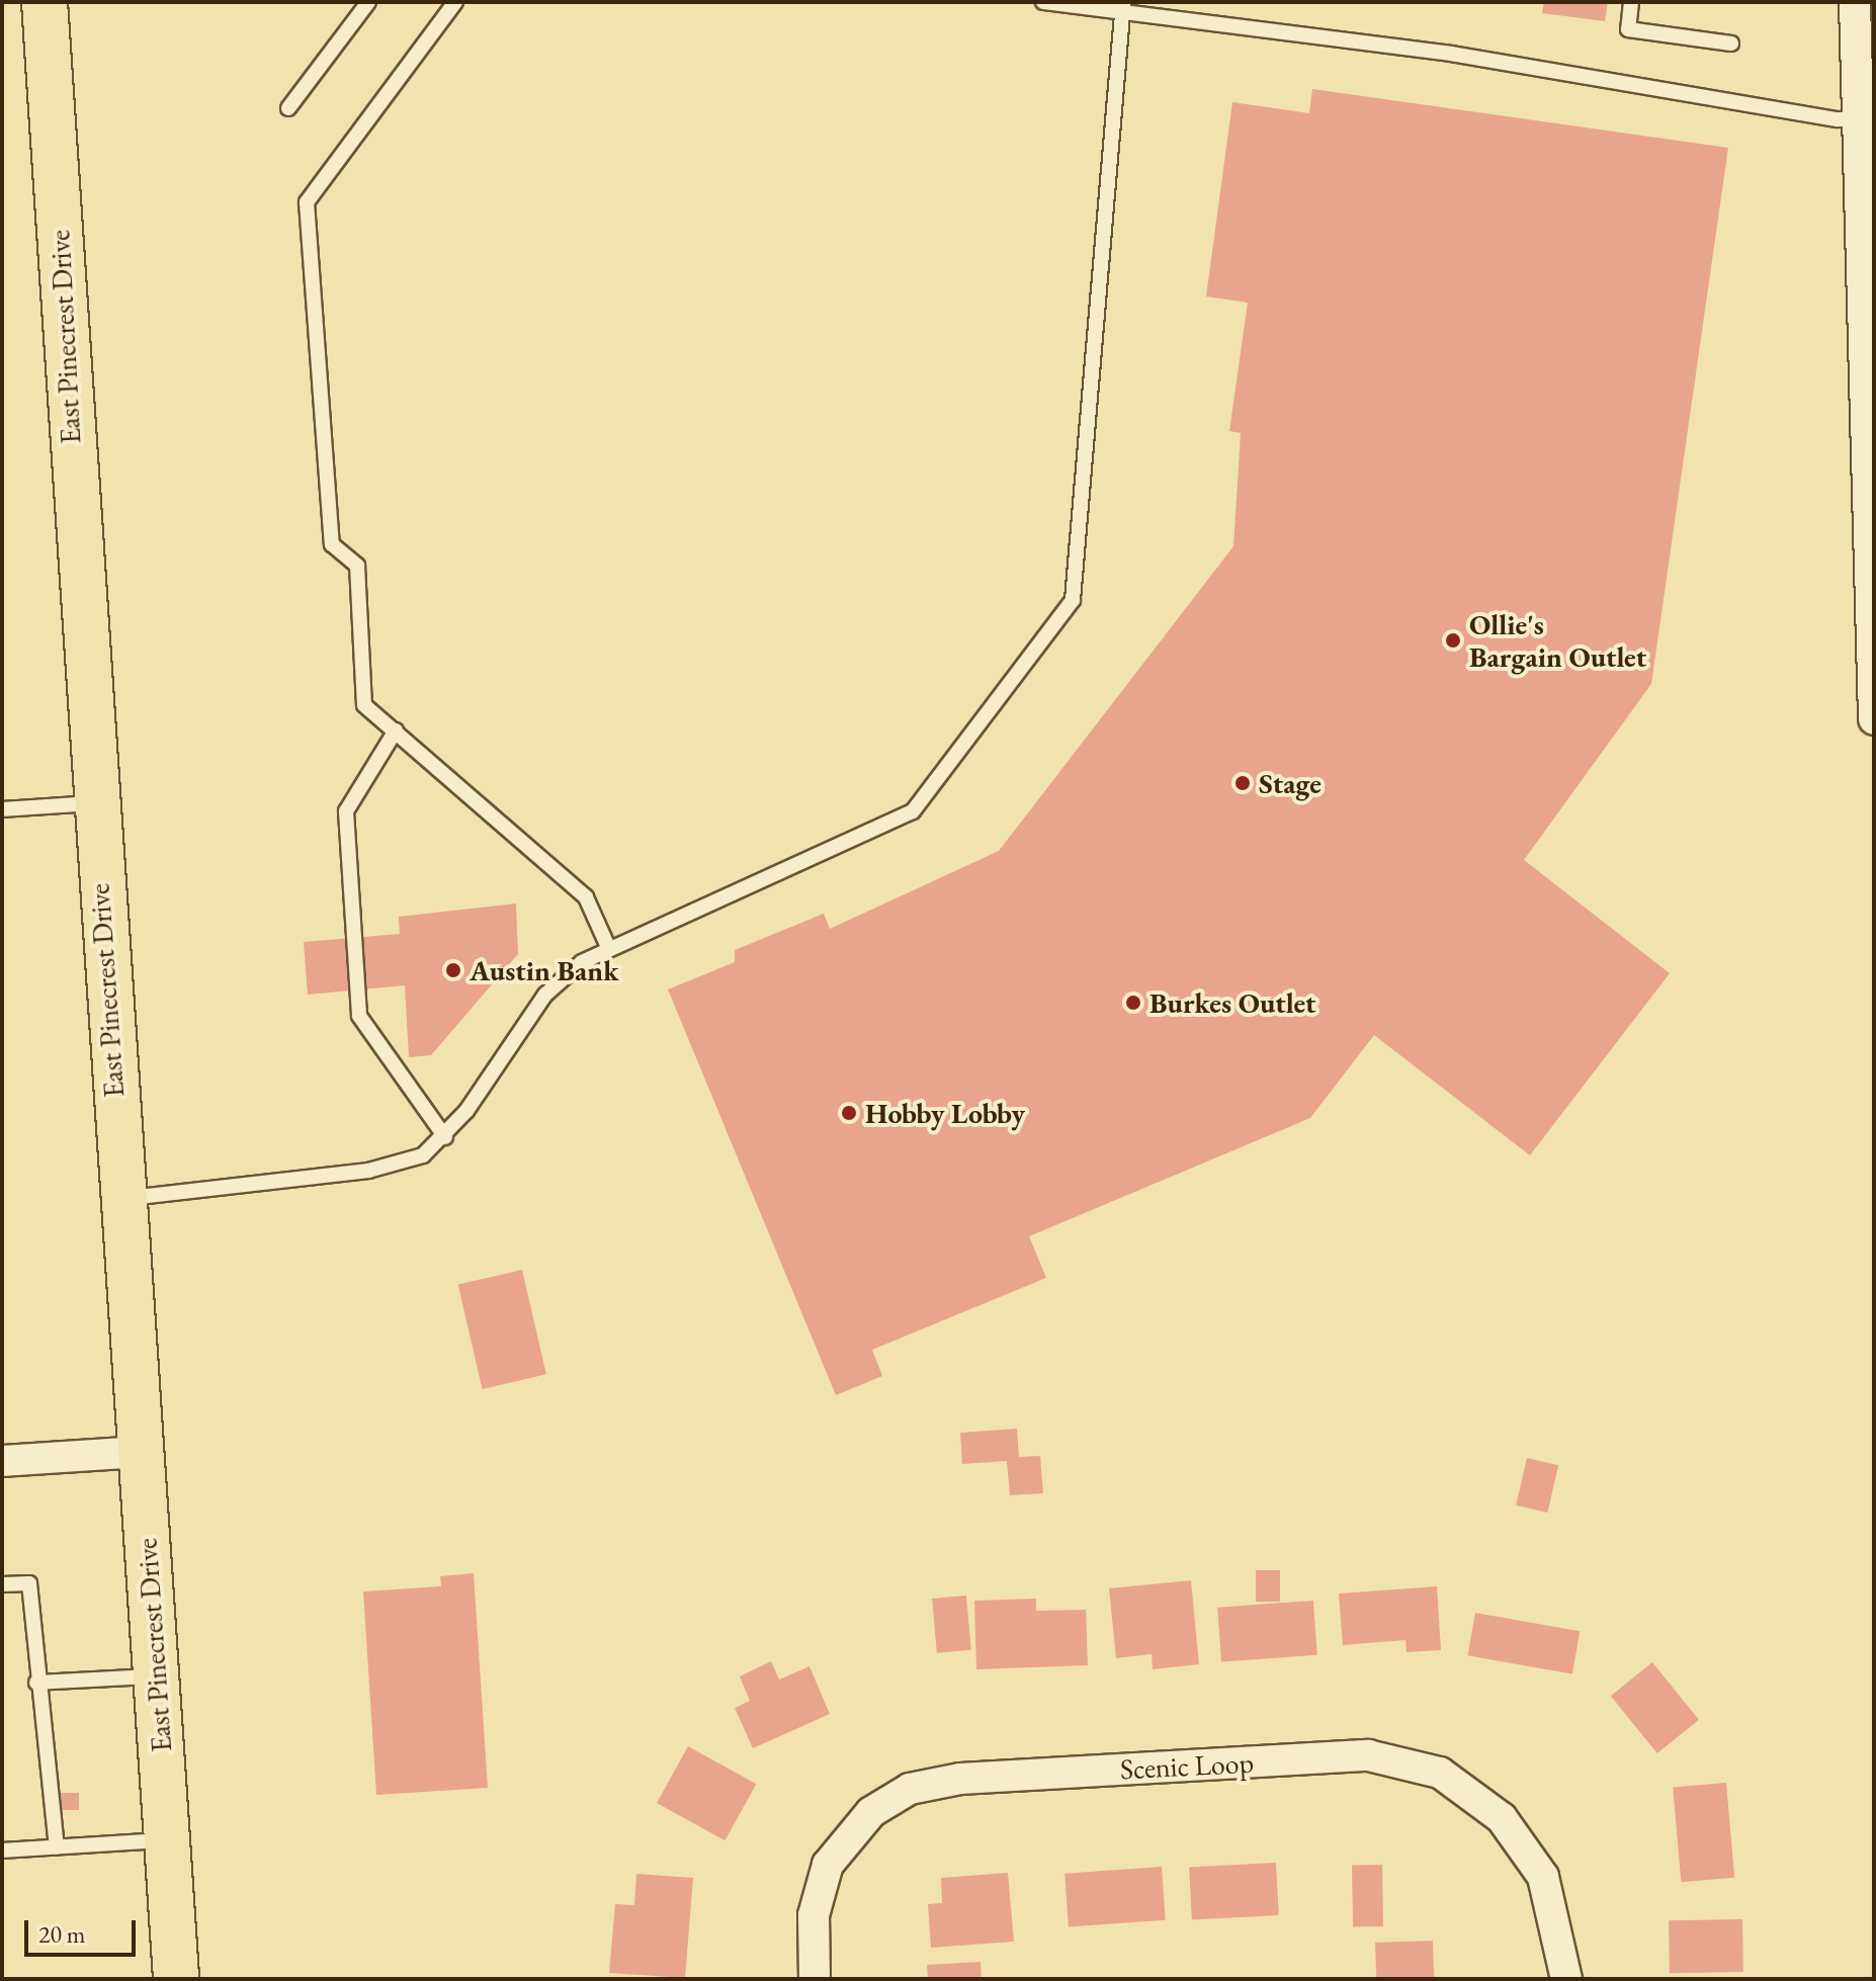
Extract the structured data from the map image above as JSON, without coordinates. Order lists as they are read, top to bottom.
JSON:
{
  "streets": {
    "main road": ["East Pinecrest Drive"],
    "street": ["Scenic Loop"]
  },
  "places": [
    "Ollie's Bargain Outlet",
    "Stage",
    "Austin Bank",
    "Burkes Outlet",
    "Hobby Lobby"
  ],
  "scale_bar": "20 m"
}
